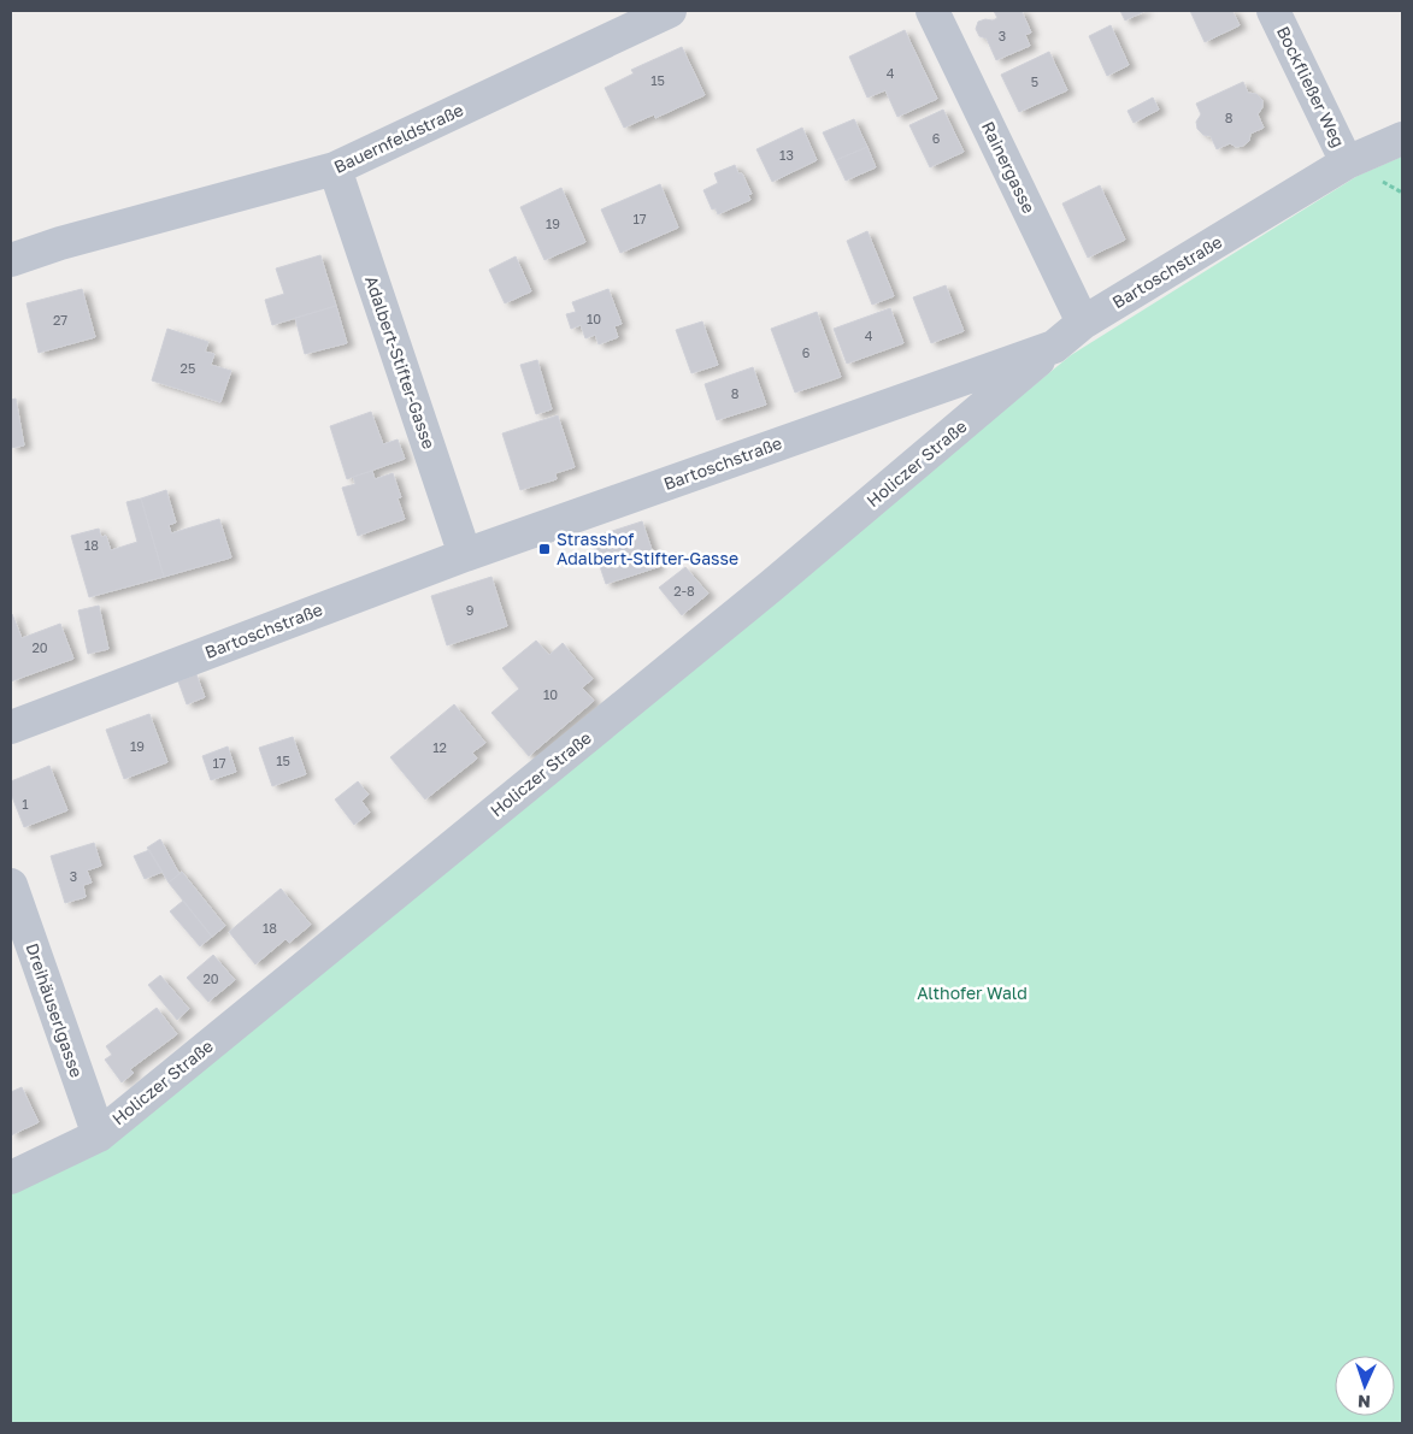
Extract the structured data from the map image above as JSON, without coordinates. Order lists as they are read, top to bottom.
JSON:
{
  "streets": {
    "street": [
      "Bockfließer Weg",
      "Bauernfeldstraße",
      "Rainergasse",
      "Bartoschstraße",
      "Adalbert-Stifter-Gasse",
      "Holiczer Straße",
      "Dreihäuserlgasse"
    ]
  },
  "crossings": [
    ["Bockfließer Weg", "Bartoschstraße"],
    ["Bauernfeldstraße", "Adalbert-Stifter-Gasse"],
    ["Rainergasse", "Bartoschstraße"],
    ["Bartoschstraße", "Adalbert-Stifter-Gasse"],
    ["Bartoschstraße", "Holiczer Straße"],
    ["Holiczer Straße", "Dreihäuserlgasse"]
  ],
  "parks": ["Althofer Wald"],
  "places": {
    "transit": ["Strasshof Adalbert-Stifter-Gasse"]
  },
  "house_numbers": [
    "3",
    "4",
    "15",
    "5",
    "8",
    "6",
    "13",
    "17",
    "19",
    "10",
    "27",
    "4",
    "6",
    "25",
    "8",
    "18",
    "2-8",
    "9",
    "20",
    "10",
    "19",
    "12",
    "15",
    "17",
    "1",
    "3",
    "18",
    "20"
  ],
  "north": "bottom"
}
